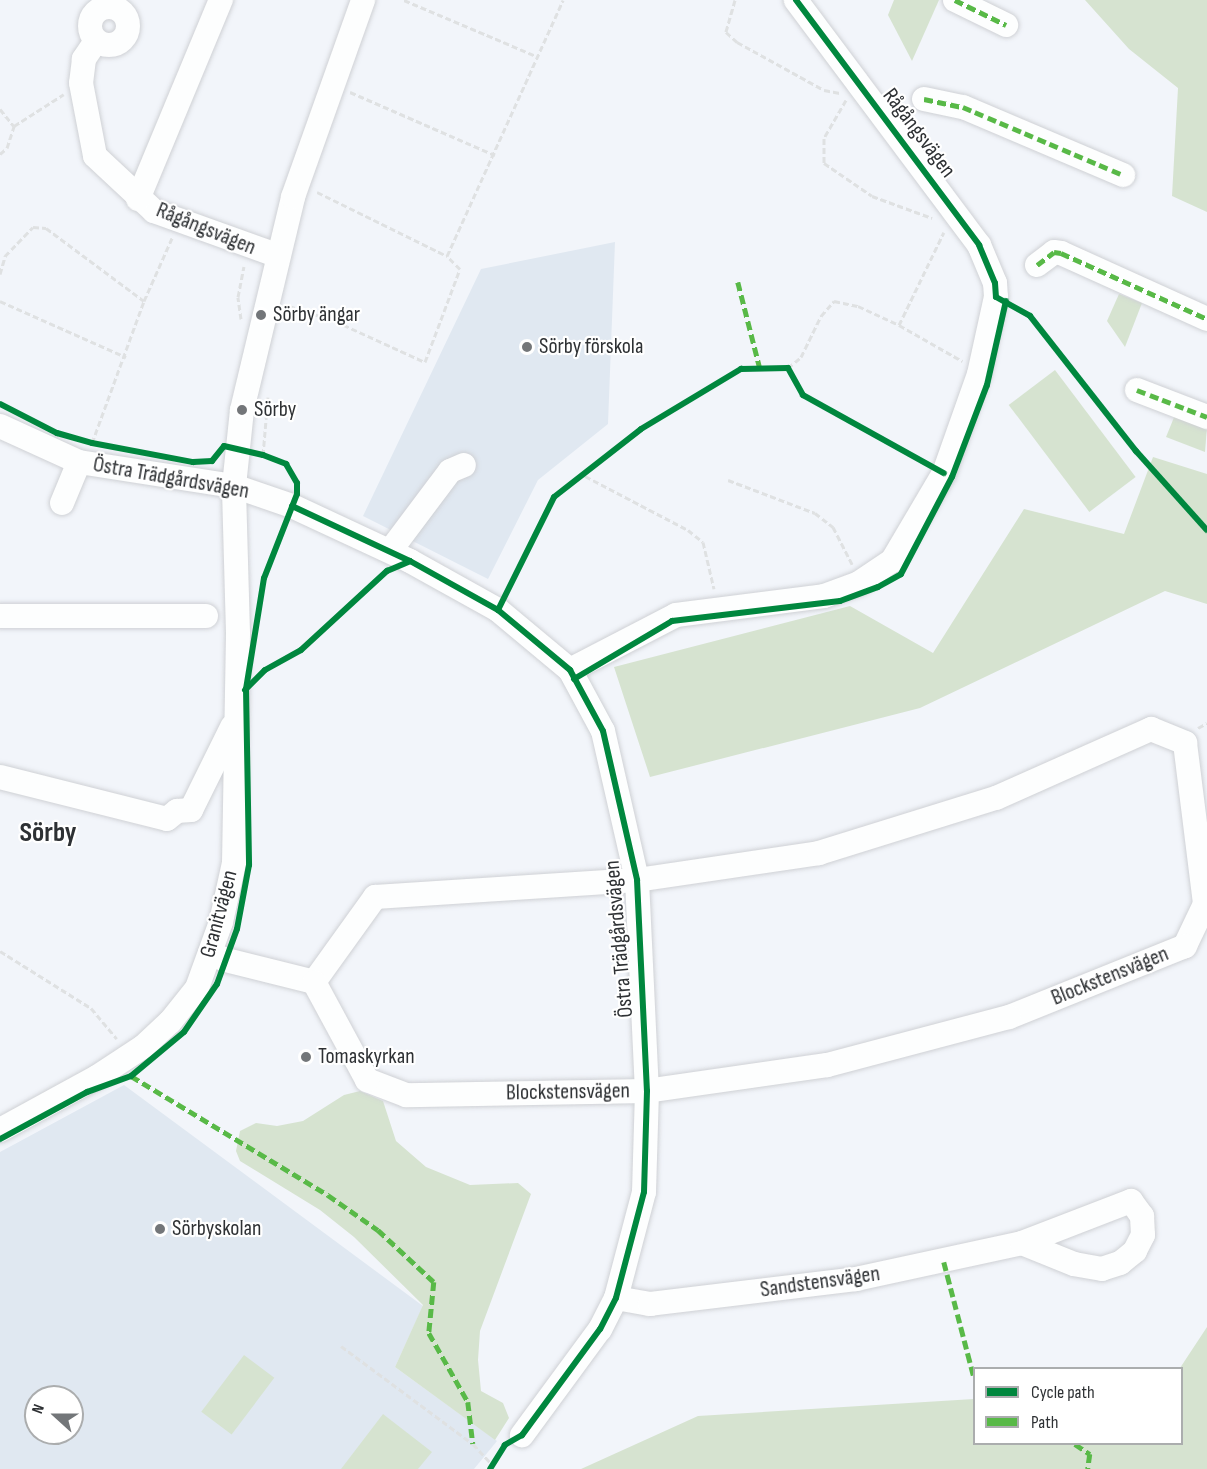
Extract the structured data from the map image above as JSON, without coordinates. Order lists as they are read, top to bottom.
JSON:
{
  "streets": {
    "street": [
      "Rågångsvägen",
      "Östra Trädgårdsvägen",
      "Granitvägen",
      "Blockstensvägen",
      "Sandstensvägen"
    ]
  },
  "crossings": [
    ["Rågångsvägen", "Östra Trädgårdsvägen"],
    ["Rågångsvägen", "Granitvägen"],
    ["Östra Trädgårdsvägen", "Granitvägen"],
    ["Östra Trädgårdsvägen", "Blockstensvägen"],
    ["Östra Trädgårdsvägen", "Sandstensvägen"]
  ],
  "districts": ["Sörby"],
  "places": [
    "Sörby ängar",
    "Sörby förskola",
    "Sörby",
    "Tomaskyrkan",
    "Sörbyskolan"
  ],
  "legend": ["Cycle path", "Path"],
  "north": "left"
}
